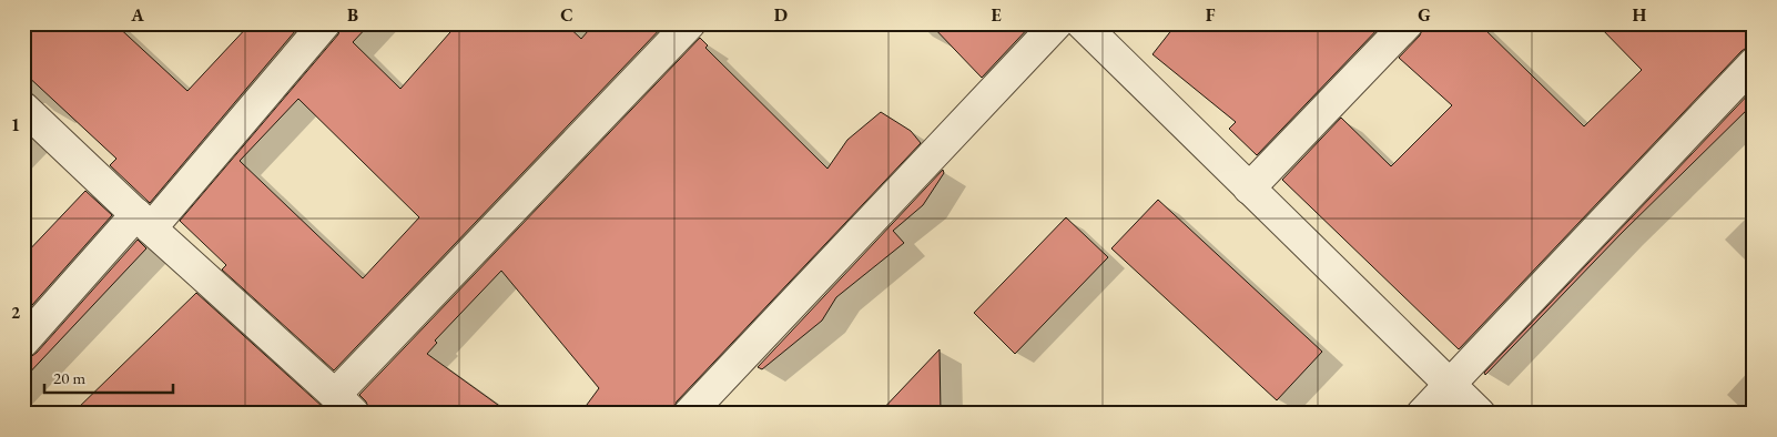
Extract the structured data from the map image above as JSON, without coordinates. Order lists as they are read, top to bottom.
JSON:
{
  "scale_bar": "20 m",
  "grid": {
    "columns": [
      "A",
      "B",
      "C",
      "D",
      "E",
      "F",
      "G",
      "H"
    ],
    "rows": ["1", "2"]
  }
}
